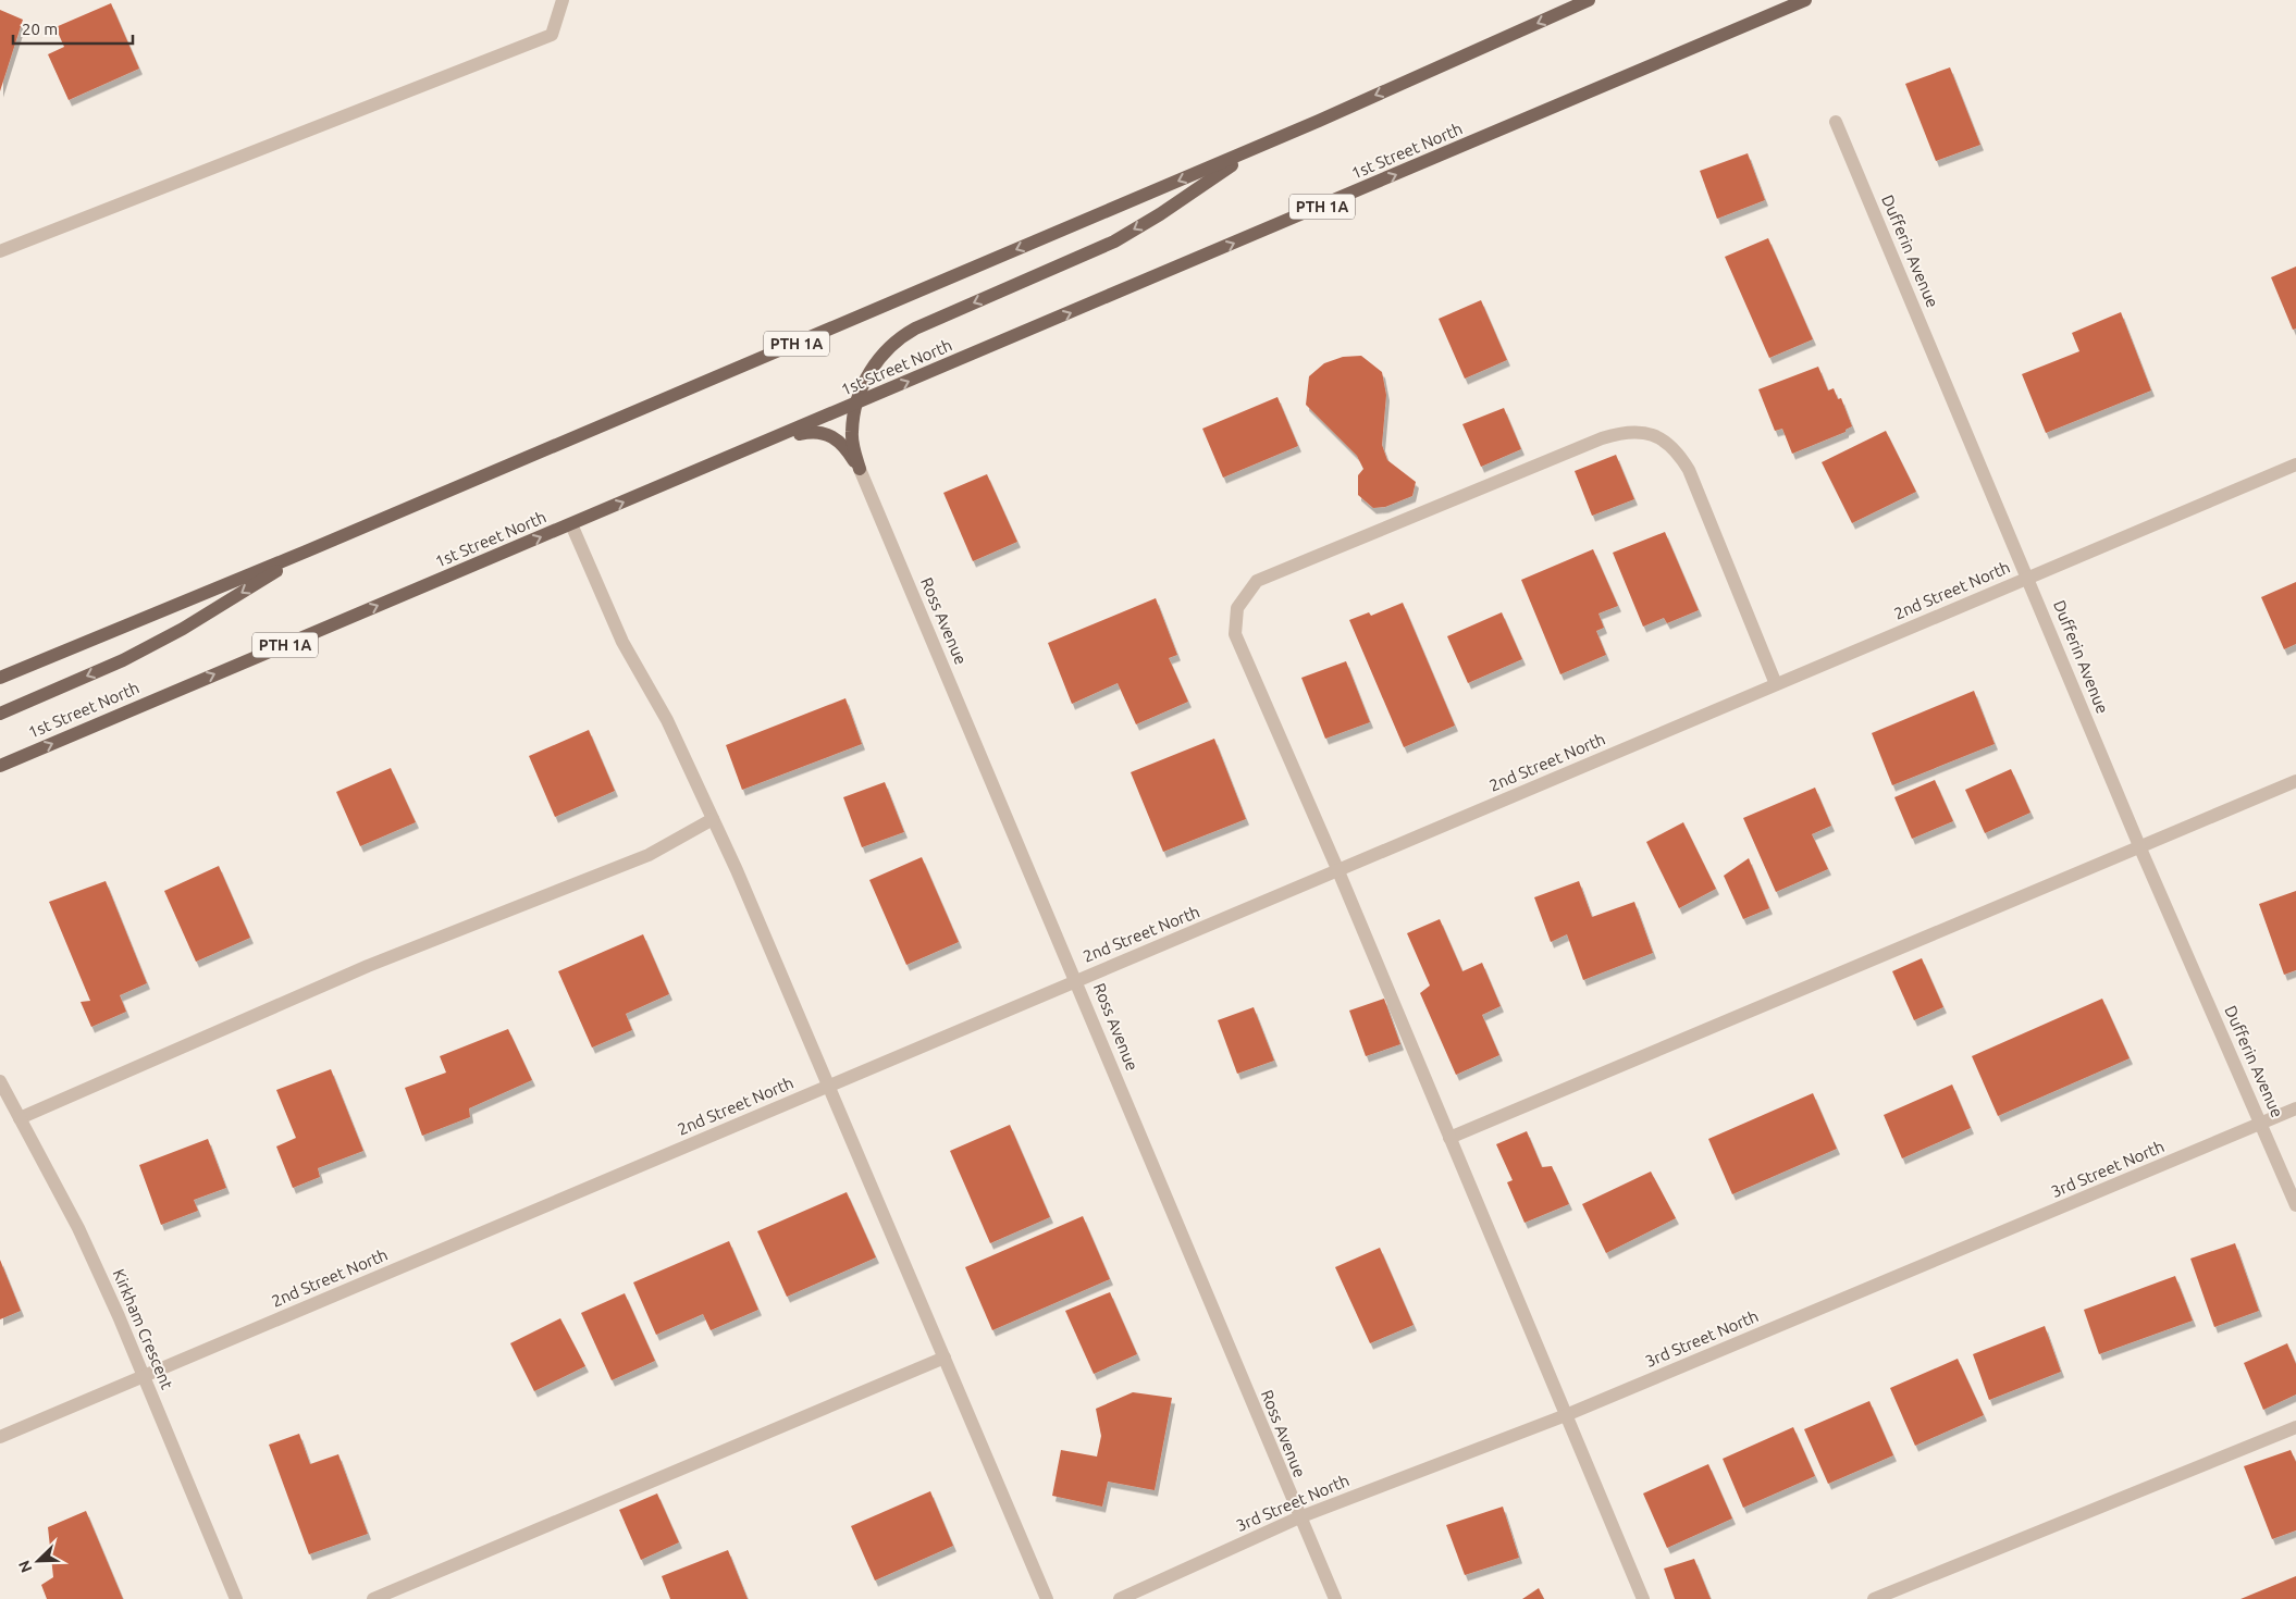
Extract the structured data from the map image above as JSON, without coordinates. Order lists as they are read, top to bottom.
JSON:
{
  "streets": {
    "main road": ["1st Street North", "PTH 1A"],
    "street": [
      "Dufferin Avenue",
      "2nd Street North",
      "Ross Avenue",
      "3rd Street North",
      "Kirkham Crescent"
    ]
  },
  "crossings": [
    ["Dufferin Avenue", "2nd Street North"],
    ["Dufferin Avenue", "3rd Street North"],
    ["2nd Street North", "Ross Avenue"],
    ["2nd Street North", "Kirkham Crescent"],
    ["Ross Avenue", "3rd Street North"]
  ],
  "scale_bar": "20 m",
  "north": "bottom left"
}
